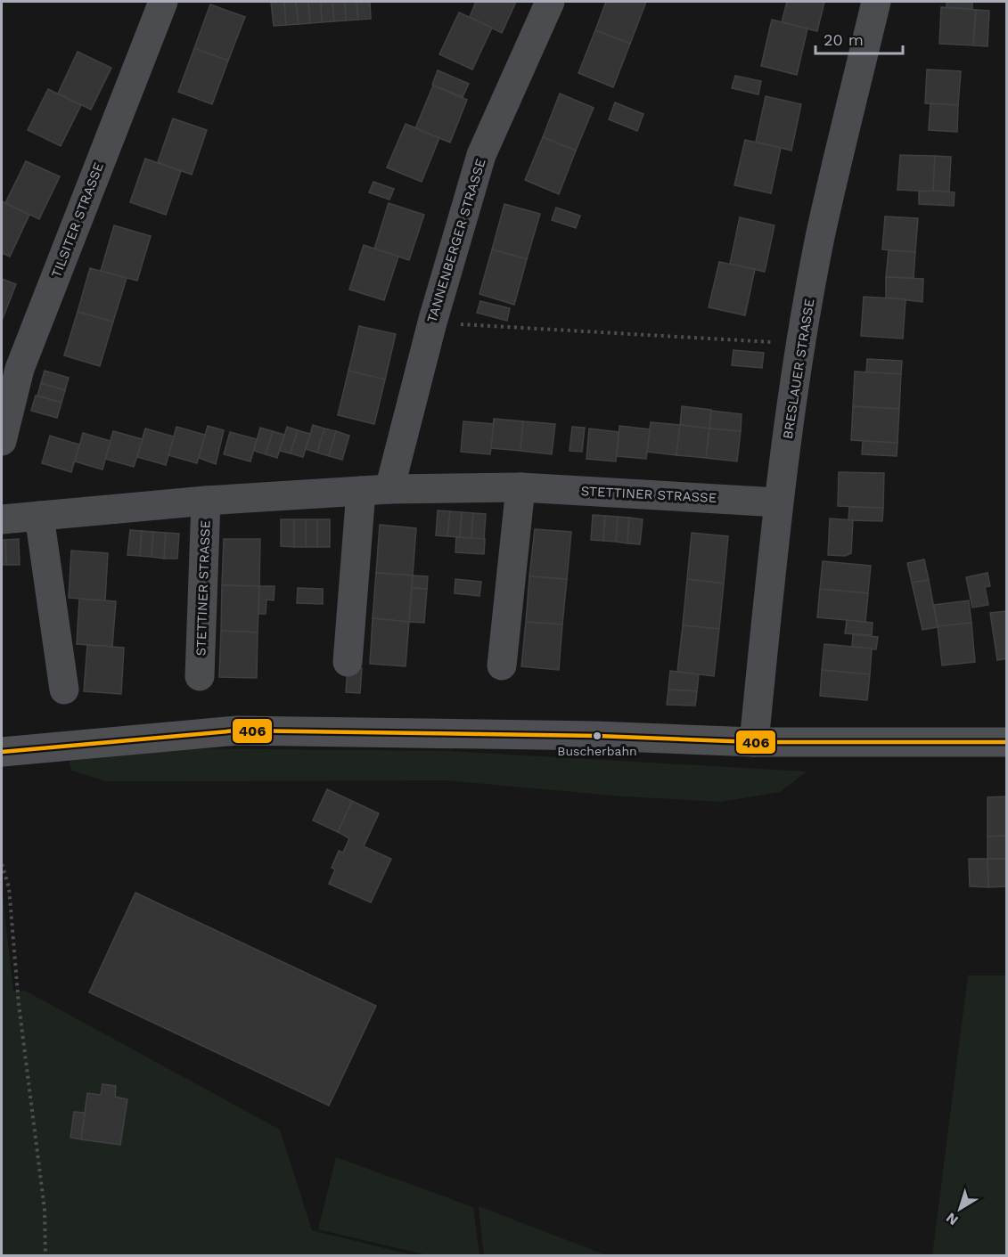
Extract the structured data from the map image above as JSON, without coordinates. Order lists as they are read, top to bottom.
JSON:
{
  "streets": {
    "street": [
      "TILSITER STRASSE",
      "TANNENBERGER STRASSE",
      "BRESLAUER STRASSE",
      "STETTINER STRASSE"
    ]
  },
  "crossings": [
    ["TANNENBERGER STRASSE", "STETTINER STRASSE"],
    ["BRESLAUER STRASSE", "STETTINER STRASSE"]
  ],
  "places": ["Buscherbahn"],
  "lines": ["transit line 406"],
  "scale_bar": "20 m",
  "north": "bottom left"
}
